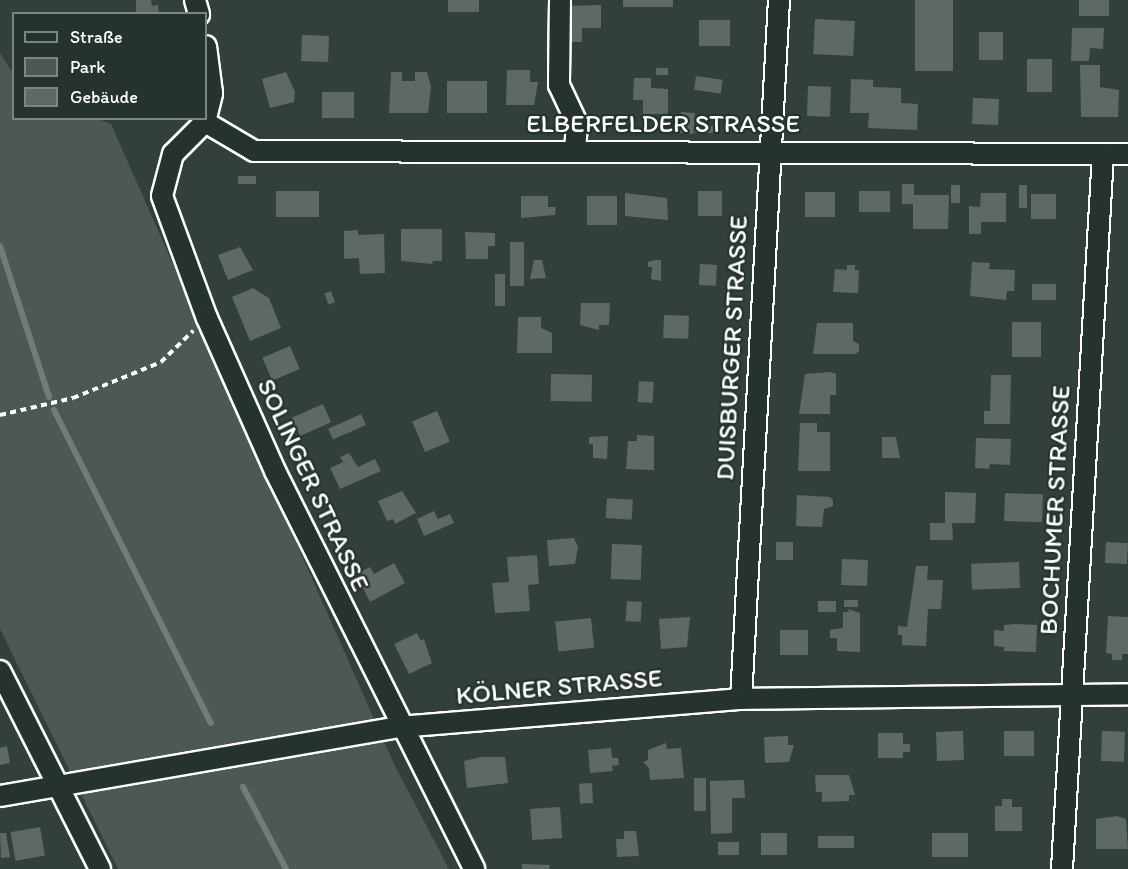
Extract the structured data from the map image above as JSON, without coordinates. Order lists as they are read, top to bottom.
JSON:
{
  "streets": {
    "street": [
      "ELBERFELDER STRASSE",
      "DUISBURGER STRASSE",
      "SOLINGER STRASSE",
      "BOCHUMER STRASSE",
      "KÖLNER STRASSE"
    ]
  },
  "crossings": [
    ["ELBERFELDER STRASSE", "DUISBURGER STRASSE"],
    ["ELBERFELDER STRASSE", "SOLINGER STRASSE"],
    ["ELBERFELDER STRASSE", "BOCHUMER STRASSE"],
    ["DUISBURGER STRASSE", "KÖLNER STRASSE"],
    ["SOLINGER STRASSE", "KÖLNER STRASSE"],
    ["BOCHUMER STRASSE", "KÖLNER STRASSE"]
  ],
  "legend": ["Straße", "Park", "Gebäude"]
}
